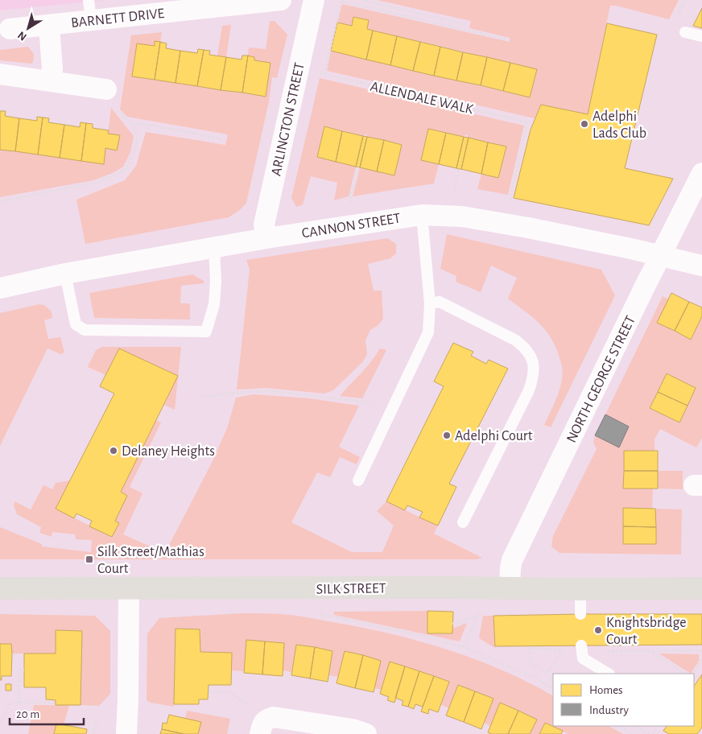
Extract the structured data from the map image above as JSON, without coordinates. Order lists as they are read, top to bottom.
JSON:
{
  "streets": {
    "main road": ["SILK STREET"],
    "street": [
      "BARNETT DRIVE",
      "ARLINGTON STREET",
      "CANNON STREET",
      "NORTH GEORGE STREET"
    ],
    "path": ["ALLENDALE WALK"]
  },
  "crossings": [
    ["BARNETT DRIVE", "ARLINGTON STREET"],
    ["ARLINGTON STREET", "CANNON STREET"],
    ["CANNON STREET", "NORTH GEORGE STREET"],
    ["NORTH GEORGE STREET", "SILK STREET"]
  ],
  "places": {
    "other": [
      "Adelphi Lads Club",
      "Adelphi Court",
      "Delaney Heights",
      "Knightsbridge Court"
    ],
    "transit": ["Silk Street/Mathias Court"]
  },
  "legend": ["Homes", "Industry"],
  "scale_bar": "20 m",
  "north": "bottom left"
}
